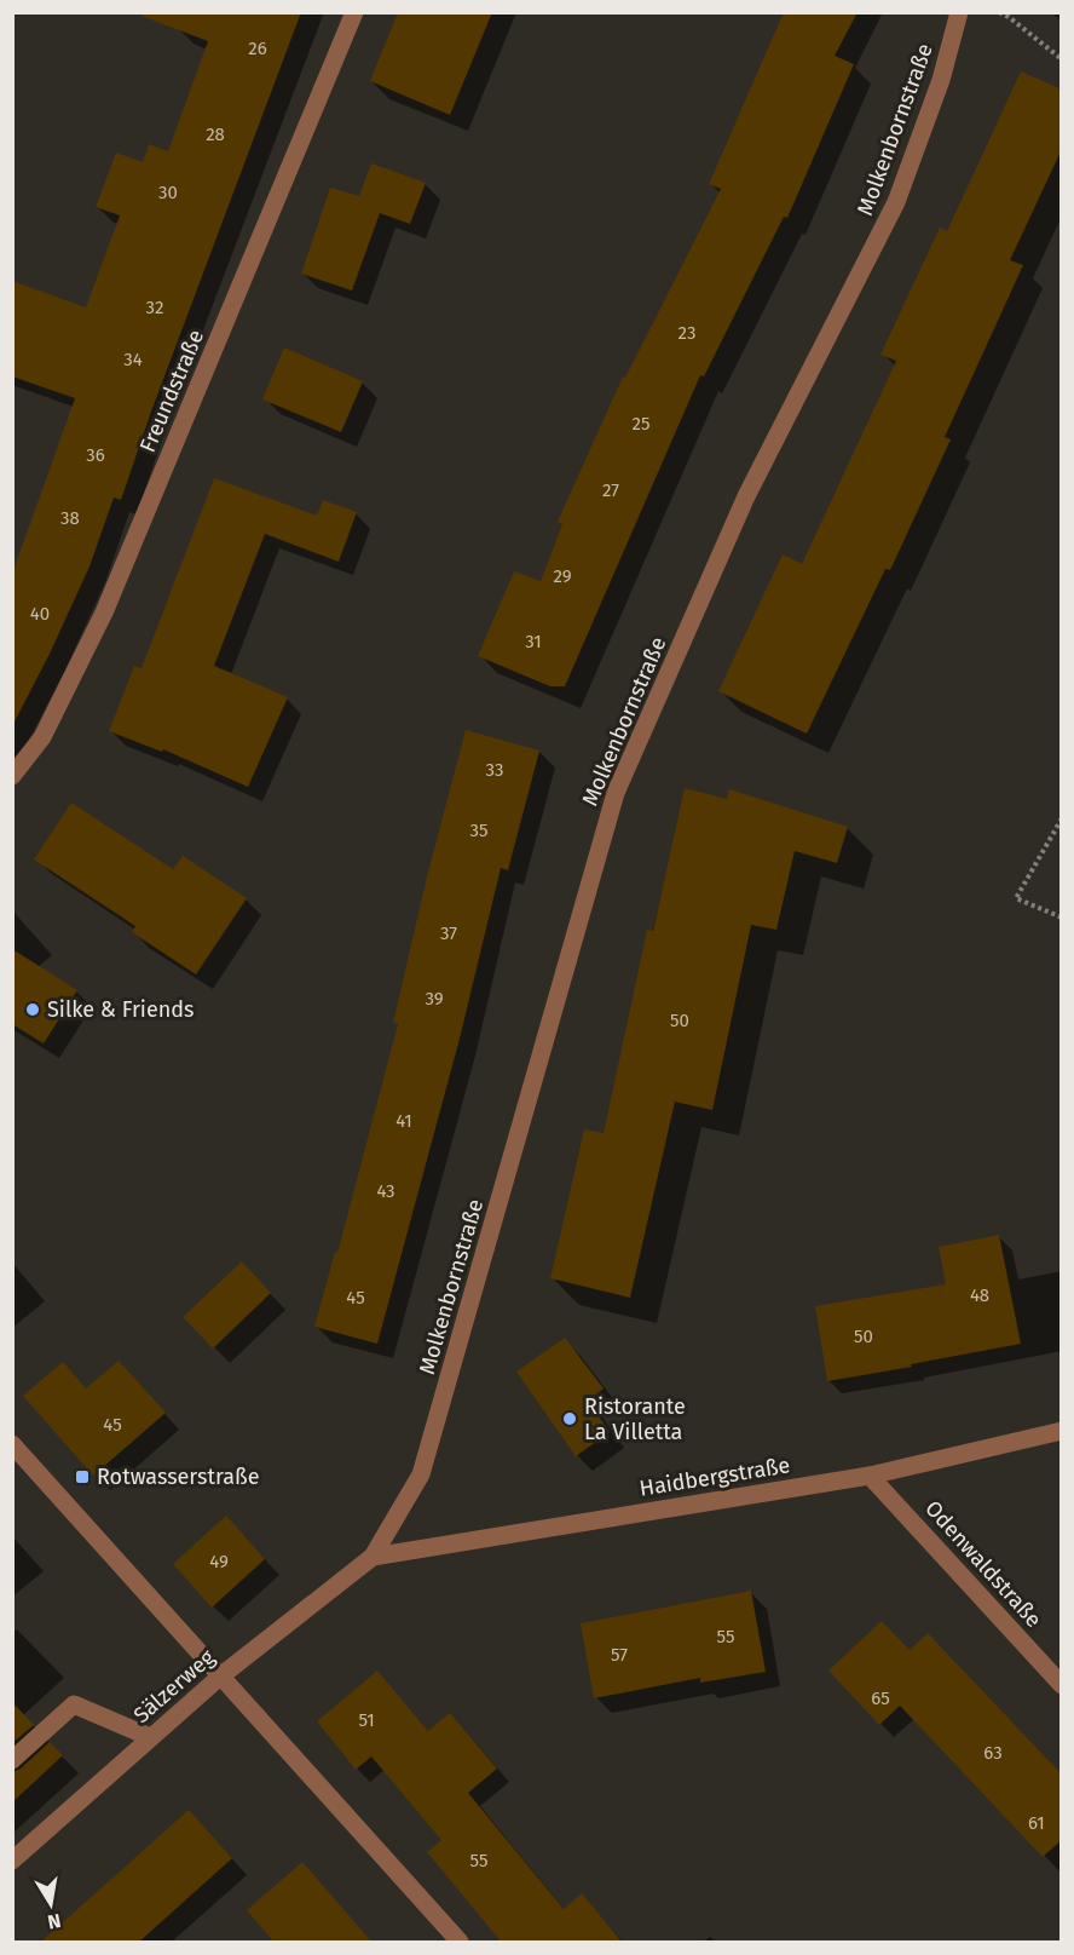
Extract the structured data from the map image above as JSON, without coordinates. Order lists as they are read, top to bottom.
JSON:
{
  "streets": {
    "street": [
      "Molkenbornstraße",
      "Freundstraße",
      "Haidbergstraße",
      "Odenwaldstraße",
      "Sälzerweg"
    ]
  },
  "crossings": [
    ["Molkenbornstraße", "Haidbergstraße"],
    ["Molkenbornstraße", "Sälzerweg"],
    ["Haidbergstraße", "Odenwaldstraße"],
    ["Haidbergstraße", "Sälzerweg"]
  ],
  "places": {
    "other": ["Silke & Friends", "Ristorante La Villetta"],
    "transit": ["Rotwasserstraße"]
  },
  "house_numbers": [
    "26",
    "28",
    "30",
    "32",
    "23",
    "34",
    "25",
    "36",
    "27",
    "38",
    "29",
    "40",
    "31",
    "33",
    "35",
    "37",
    "39",
    "50",
    "41",
    "43",
    "48",
    "45",
    "50",
    "45",
    "49",
    "55",
    "57",
    "65",
    "51",
    "63",
    "61",
    "55"
  ],
  "north": "bottom"
}
